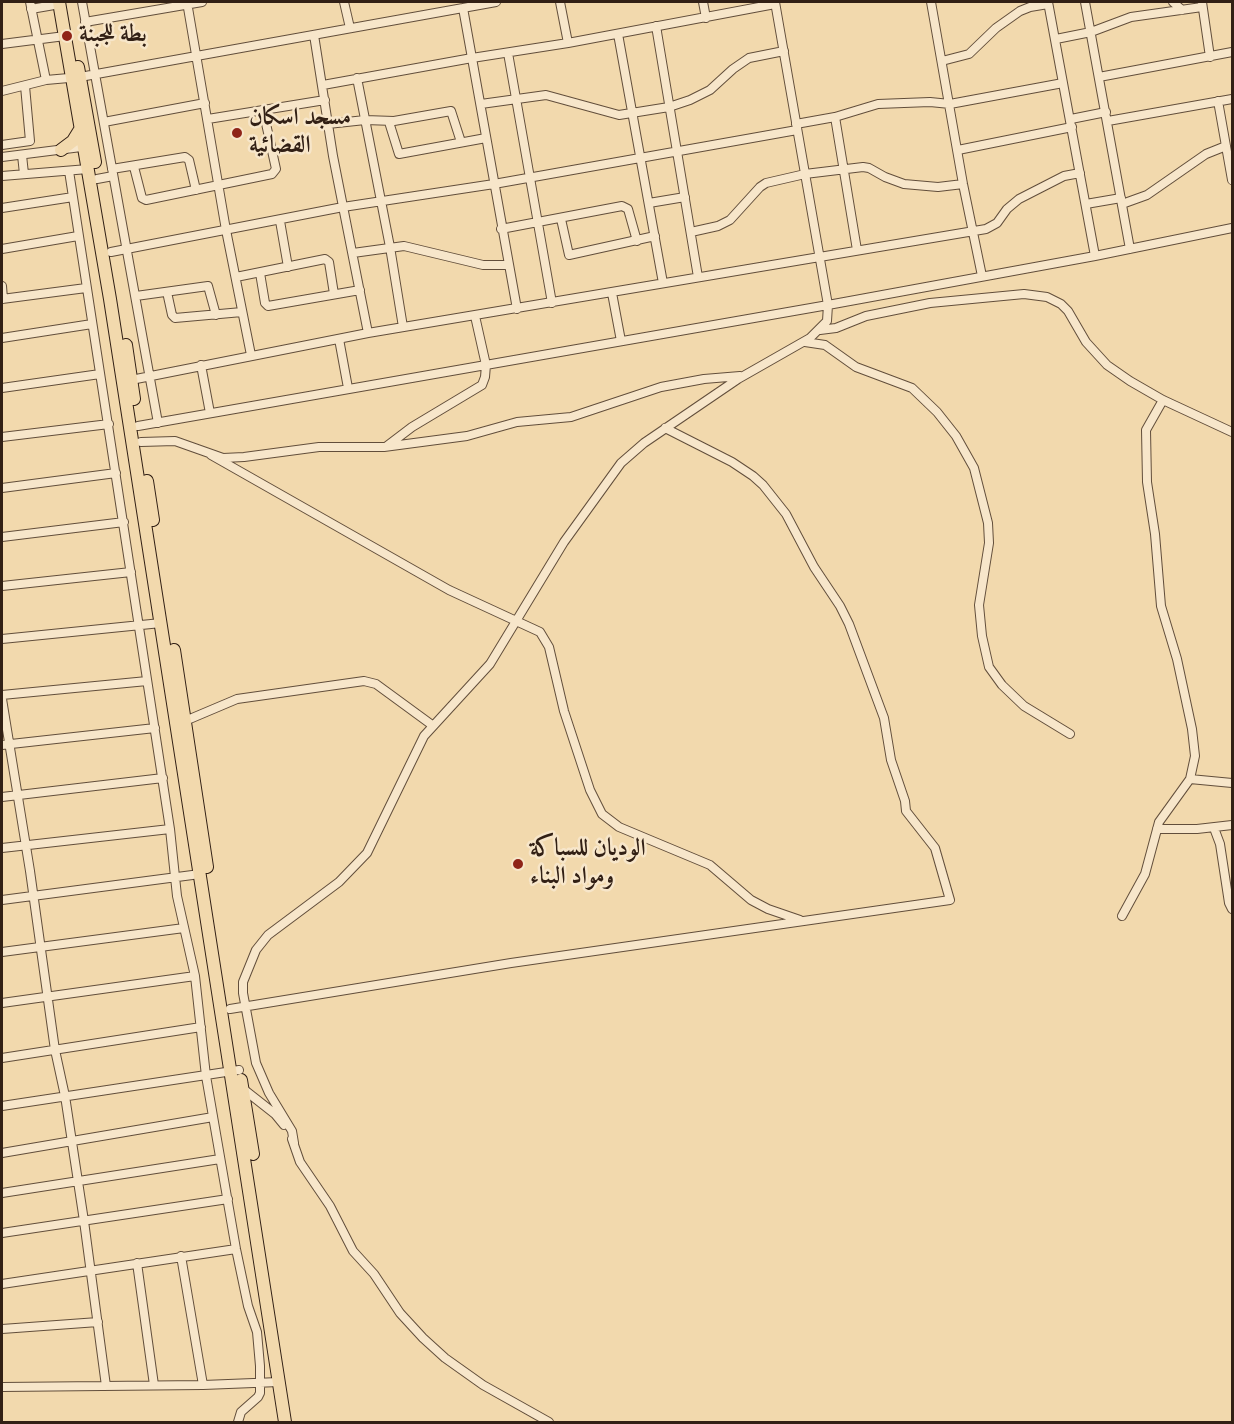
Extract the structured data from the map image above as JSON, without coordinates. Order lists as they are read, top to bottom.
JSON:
{
  "places": ["بطة للجبنة", "مسجد اسكان القضائية", "الوديان للسباكة ومواد البناء"]
}
